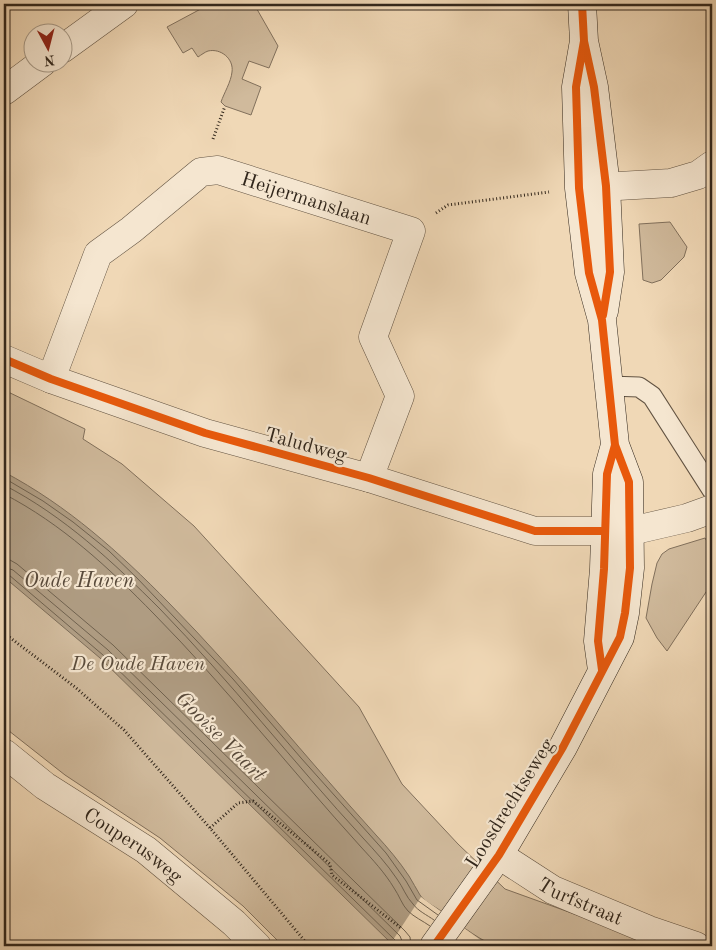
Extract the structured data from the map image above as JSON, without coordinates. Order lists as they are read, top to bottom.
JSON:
{
  "streets": {
    "street": [
      "Heijermanslaan",
      "Taludweg",
      "Loosdrechtseweg",
      "Couperusweg",
      "Turfstraat"
    ]
  },
  "crossings": [
    ["Heijermanslaan", "Taludweg"],
    ["Taludweg", "Loosdrechtseweg"],
    ["Loosdrechtseweg", "Turfstraat"]
  ],
  "water": ["Oude Haven", "Gooise Vaart"],
  "parks": ["De Oude Haven"],
  "north": "bottom"
}
